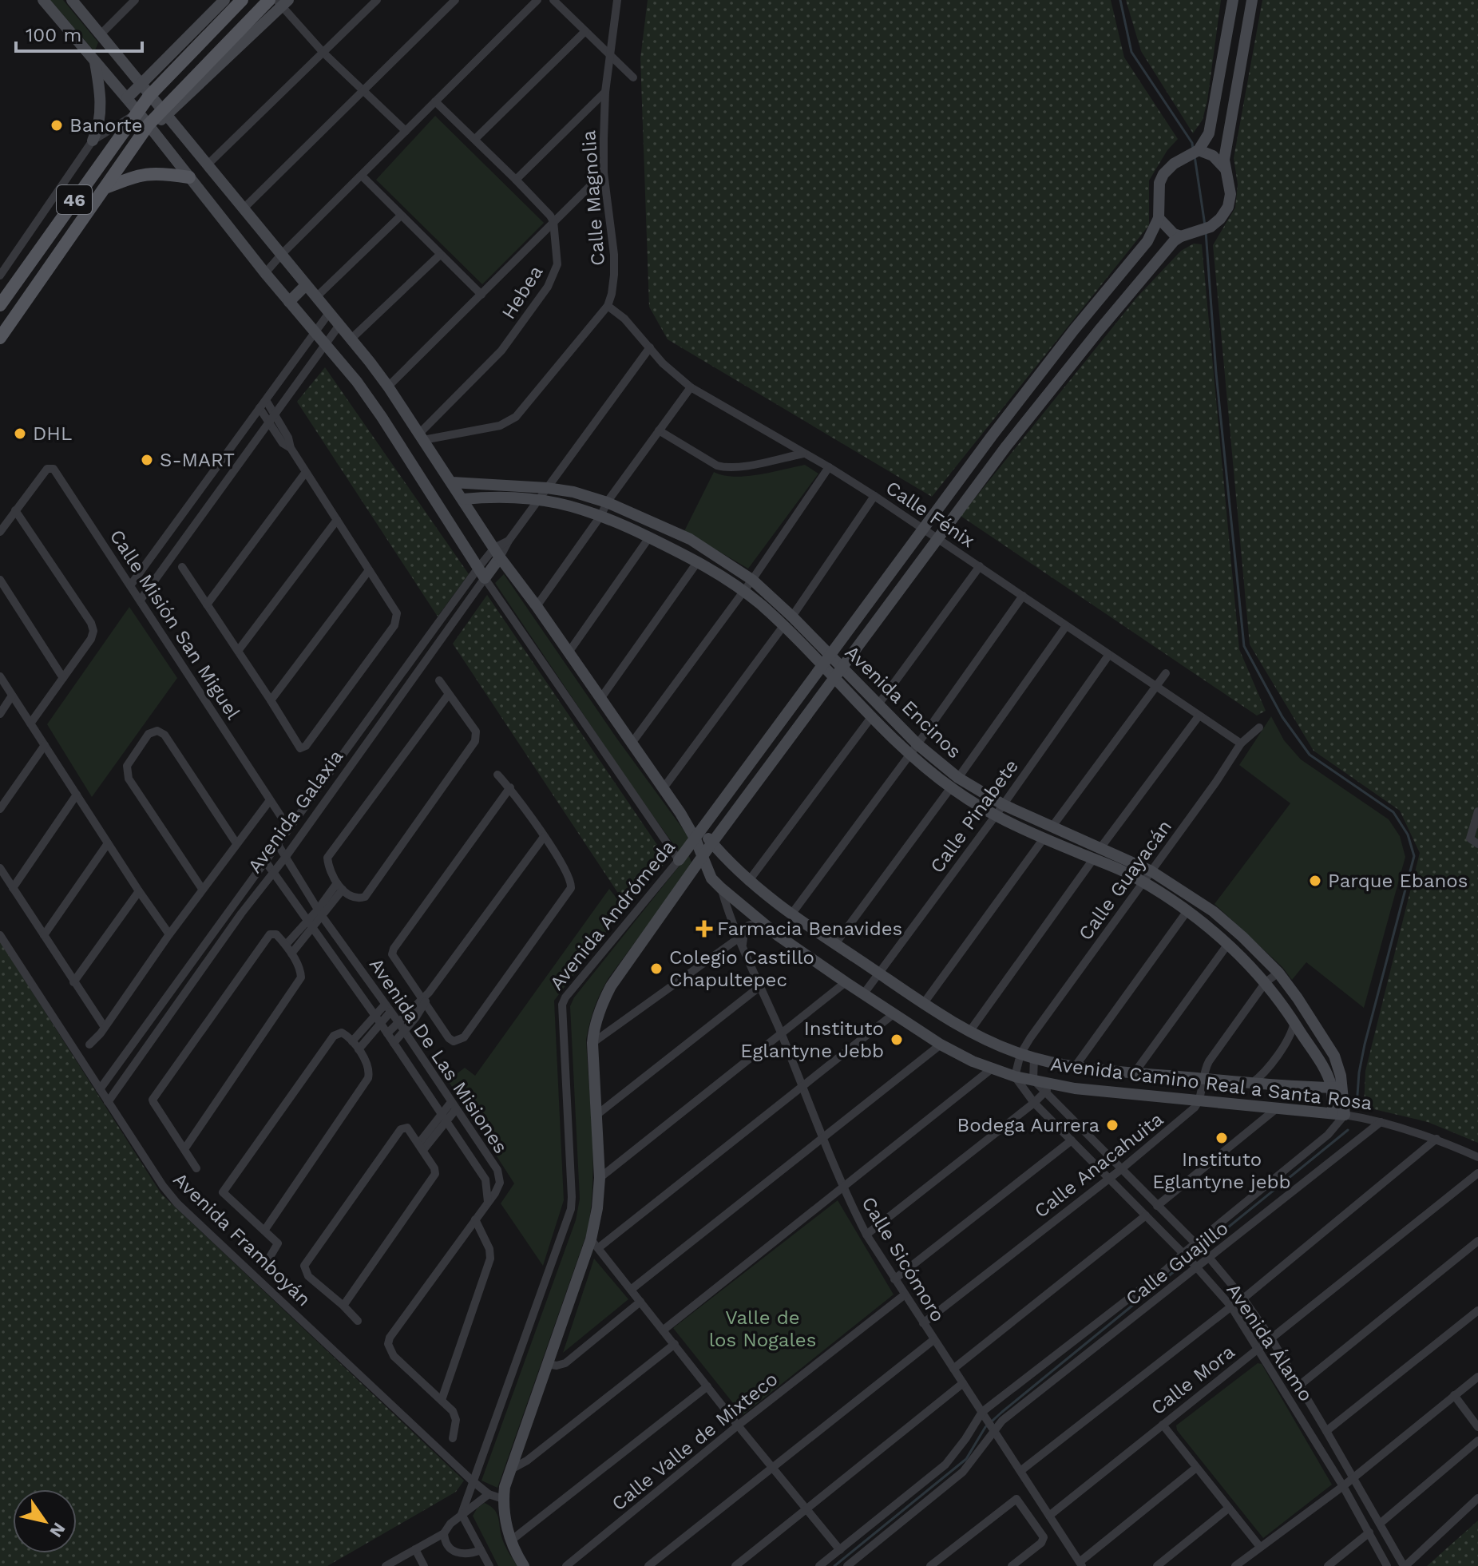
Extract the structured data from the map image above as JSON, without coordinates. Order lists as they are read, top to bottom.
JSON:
{
  "streets": {
    "main road": ["46"],
    "street": [
      "Calle Magnolia",
      "Hebea",
      "Calle Fénix",
      "Calle Misión San Miguel",
      "Avenida Encinos",
      "Avenida Galaxia",
      "Calle Pinabete",
      "Calle Guayacán",
      "Avenida Andrómeda",
      "Avenida De Las Misiones",
      "Avenida Camino Real a Santa Rosa",
      "Calle Anacahuita",
      "Avenida Framboyán",
      "Calle Sicómoro",
      "Calle Guajillo",
      "Avenida Álamo",
      "Calle Mora",
      "Calle Valle de Mixteco"
    ]
  },
  "crossings": [
    ["Calle Magnolia", "Hebea"],
    ["Calle Magnolia", "Calle Fénix"],
    ["Calle Fénix", "Avenida Galaxia"],
    ["Calle Fénix", "Calle Pinabete"],
    ["Calle Fénix", "Calle Guayacán"],
    ["Calle Fénix", "Avenida Andrómeda"],
    ["Avenida Encinos", "Avenida Galaxia"],
    ["Avenida Encinos", "Calle Pinabete"],
    ["Avenida Encinos", "Calle Guayacán"],
    ["Avenida Encinos", "Avenida Andrómeda"],
    ["Avenida Encinos", "Avenida Camino Real a Santa Rosa"],
    ["Avenida Encinos", "Calle Guajillo"],
    ["Avenida Galaxia", "Avenida De Las Misiones"],
    ["Avenida Galaxia", "Avenida Framboyán"],
    ["Calle Pinabete", "Avenida Camino Real a Santa Rosa"],
    ["Calle Guayacán", "Avenida Camino Real a Santa Rosa"],
    ["Avenida Andrómeda", "Avenida Camino Real a Santa Rosa"],
    ["Avenida Andrómeda", "Avenida Framboyán"],
    ["Avenida Camino Real a Santa Rosa", "Calle Anacahuita"],
    ["Avenida Camino Real a Santa Rosa", "Calle Sicómoro"],
    ["Avenida Camino Real a Santa Rosa", "Calle Guajillo"],
    ["Avenida Camino Real a Santa Rosa", "Avenida Álamo"],
    ["Calle Anacahuita", "Calle Sicómoro"],
    ["Calle Anacahuita", "Avenida Álamo"],
    ["Calle Sicómoro", "Calle Guajillo"],
    ["Calle Sicómoro", "Calle Mora"],
    ["Calle Sicómoro", "Calle Valle de Mixteco"],
    ["Calle Guajillo", "Avenida Álamo"],
    ["Avenida Álamo", "Calle Mora"]
  ],
  "parks": ["Valle de los Nogales"],
  "places": {
    "other": [
      "Banorte",
      "DHL",
      "S-MART",
      "Parque Ebanos",
      "Colegio Castillo Chapultepec",
      "Instituto Eglantyne Jebb",
      "Bodega Aurrera",
      "Instituto Eglantyne jebb"
    ],
    "health": ["Farmacia Benavides"]
  },
  "scale_bar": "100 m",
  "north": "bottom right"
}
